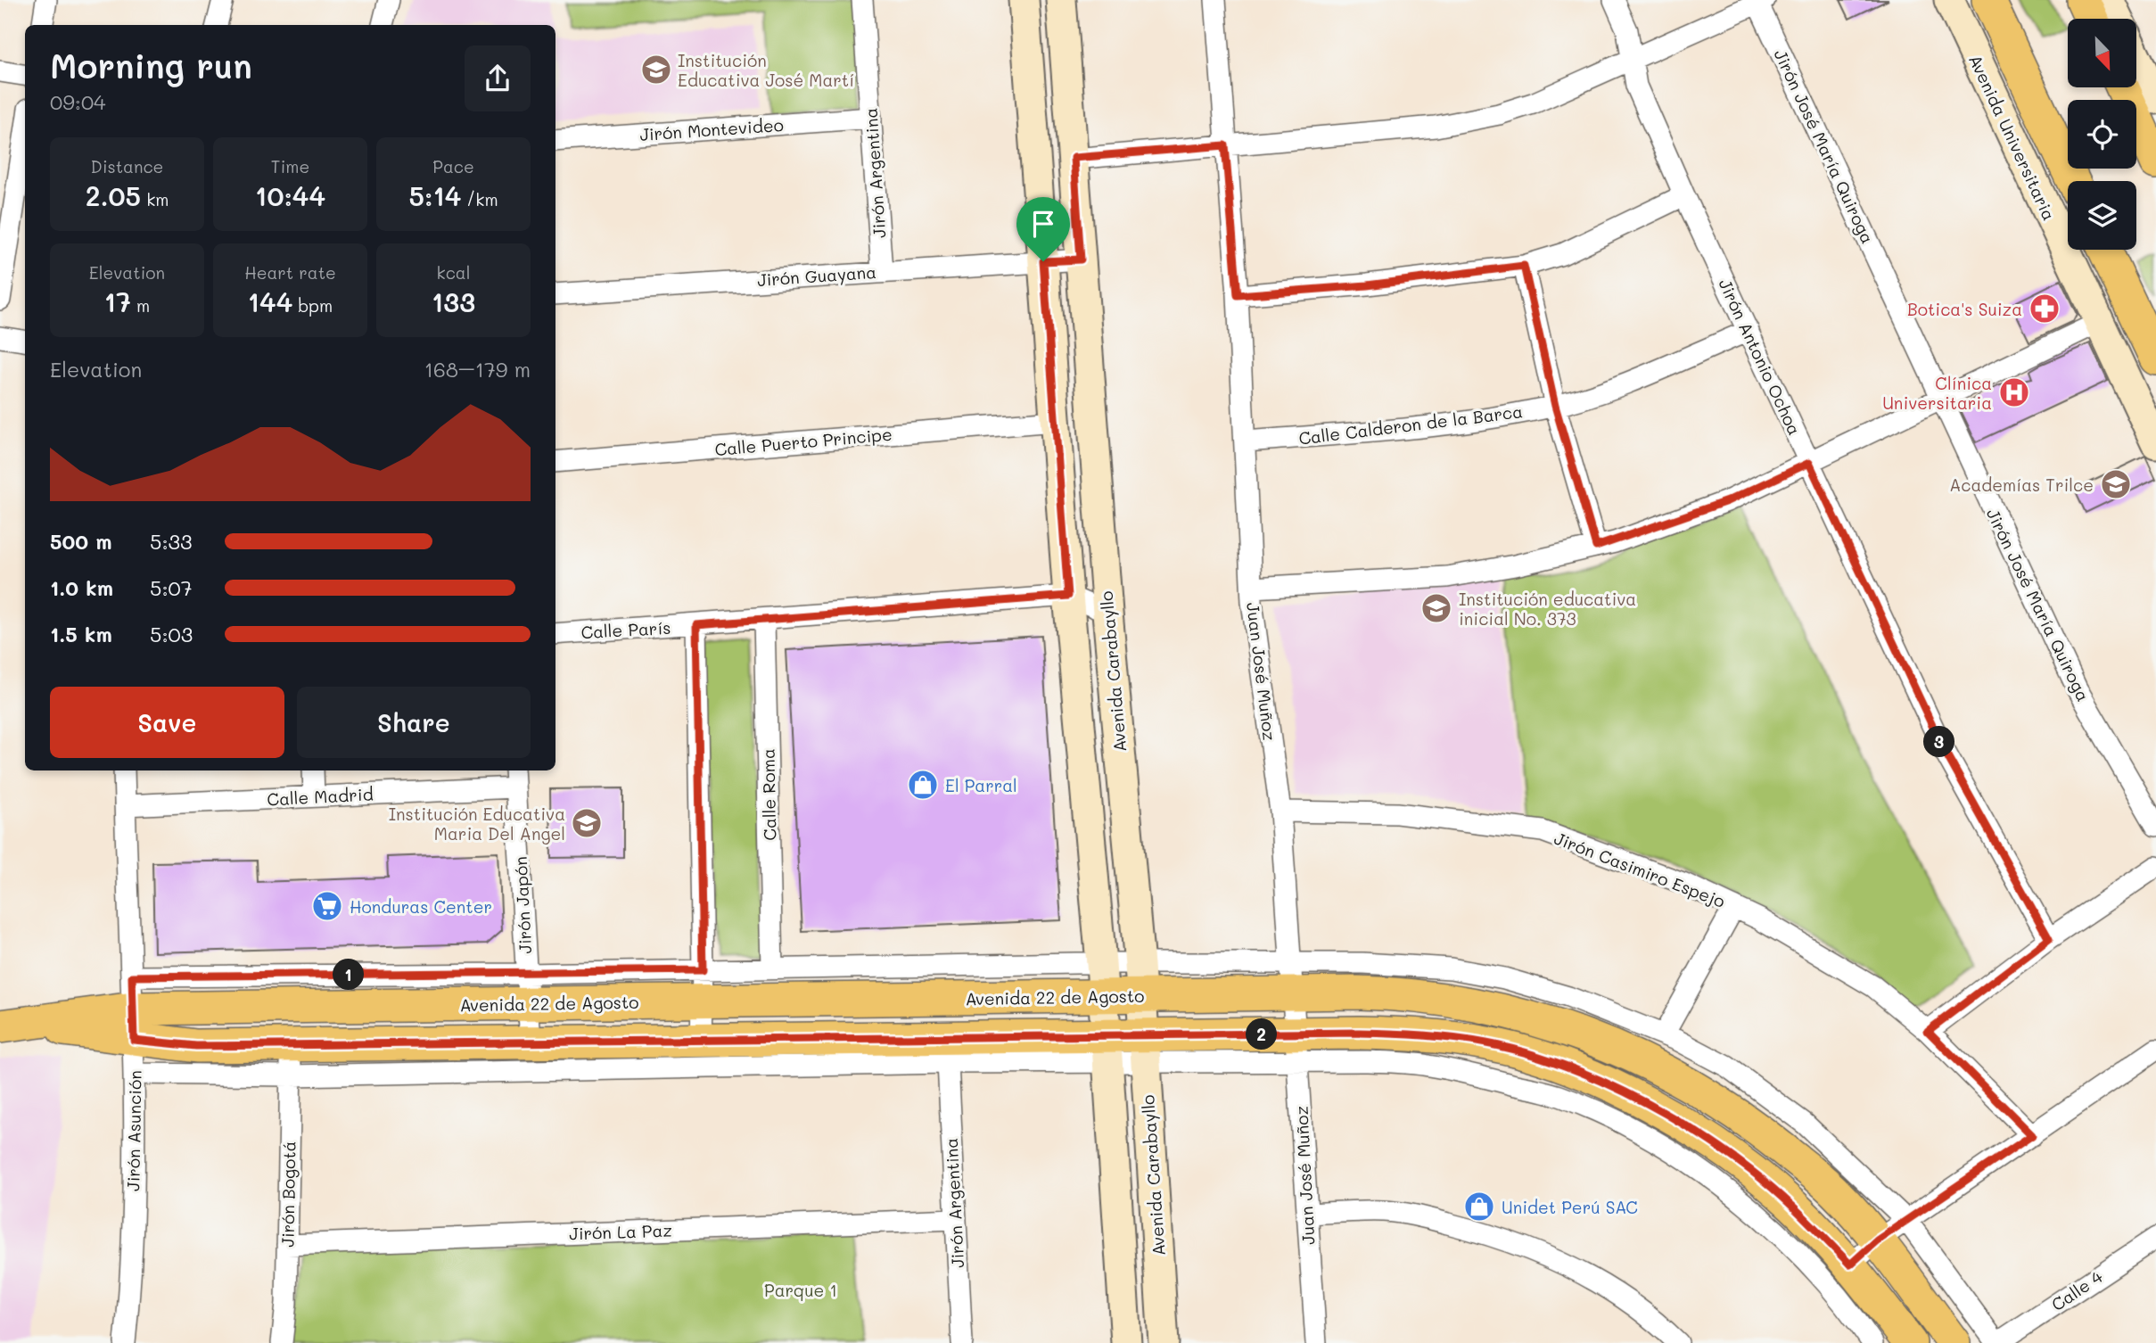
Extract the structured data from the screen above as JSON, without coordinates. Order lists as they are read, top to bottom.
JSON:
{
  "streets": {
    "main road": ["Avenida Universitaria", "Avenida Carabayllo", "Avenida 22 de Agosto"],
    "street": [
      "Jirón Montevideo",
      "Jirón José María Quiroga",
      "Jirón Argentina",
      "Jirón Guayana",
      "Jirón Antonio Ochoa",
      "Calle Calderon de la Barca",
      "Calle Puerto Principe",
      "Calle París",
      "Juan José Muñoz",
      "Calle Roma",
      "Calle Madrid",
      "Jirón Casimiro Espejo",
      "Jirón Japón",
      "Jirón Asunción",
      "Jirón Bogotá",
      "Jirón La Paz",
      "Calle 4"
    ]
  },
  "crossings": [
    ["Jirón Montevideo", "Jirón Argentina"],
    ["Jirón Argentina", "Jirón Guayana"],
    ["Jirón Argentina", "Avenida 22 de Agosto"],
    ["Jirón Argentina", "Jirón La Paz"],
    ["Jirón Guayana", "Avenida Carabayllo"],
    ["Jirón Antonio Ochoa", "Calle Calderon de la Barca"],
    ["Calle Calderon de la Barca", "Juan José Muñoz"],
    ["Calle París", "Avenida Carabayllo"],
    ["Calle París", "Calle Roma"],
    ["Avenida Carabayllo", "Avenida 22 de Agosto"],
    ["Juan José Muñoz", "Jirón Casimiro Espejo"],
    ["Juan José Muñoz", "Avenida 22 de Agosto"],
    ["Calle Roma", "Avenida 22 de Agosto"],
    ["Calle Madrid", "Jirón Japón"],
    ["Calle Madrid", "Jirón Asunción"],
    ["Jirón Japón", "Avenida 22 de Agosto"],
    ["Avenida 22 de Agosto", "Jirón Asunción"],
    ["Avenida 22 de Agosto", "Jirón Bogotá"],
    ["Avenida 22 de Agosto", "Calle 4"],
    ["Jirón Bogotá", "Jirón La Paz"]
  ],
  "parks": ["Parque 1"],
  "places": {
    "school or university": [
      "Institución Educativa José Martí",
      "Academías Trilce",
      "Institución educativa inicial No. 373",
      "Institución Educativa Maria Del Angel"
    ],
    "pharmacy": ["Botica's Suiza"],
    "hospital": ["Clínica Universitaria"],
    "shop": ["El Parral", "Unidet Perú SAC"],
    "supermarket": ["Honduras Center"]
  },
  "north": "bottom right",
  "page": {
    "heading": ["Morning run", "09:04"],
    "stats": [
      ["Distance", "2.05 km"],
      ["Time", "10:44"],
      ["Pace", "5:14 /km"],
      ["Elevation", "17 m"],
      ["Heart rate", "144 bpm"],
      ["kcal", "133"]
    ],
    "chart": ["Elevation", "168–179 m"],
    "list": [
      {
        "name": "500 m",
        "note": "5:33"
      },
      {
        "name": "1.0 km",
        "note": "5:07"
      },
      {
        "name": "1.5 km",
        "note": "5:03"
      }
    ],
    "buttons": ["Save", "Share"],
    "pins": ["3", "1", "2"]
  }
}
